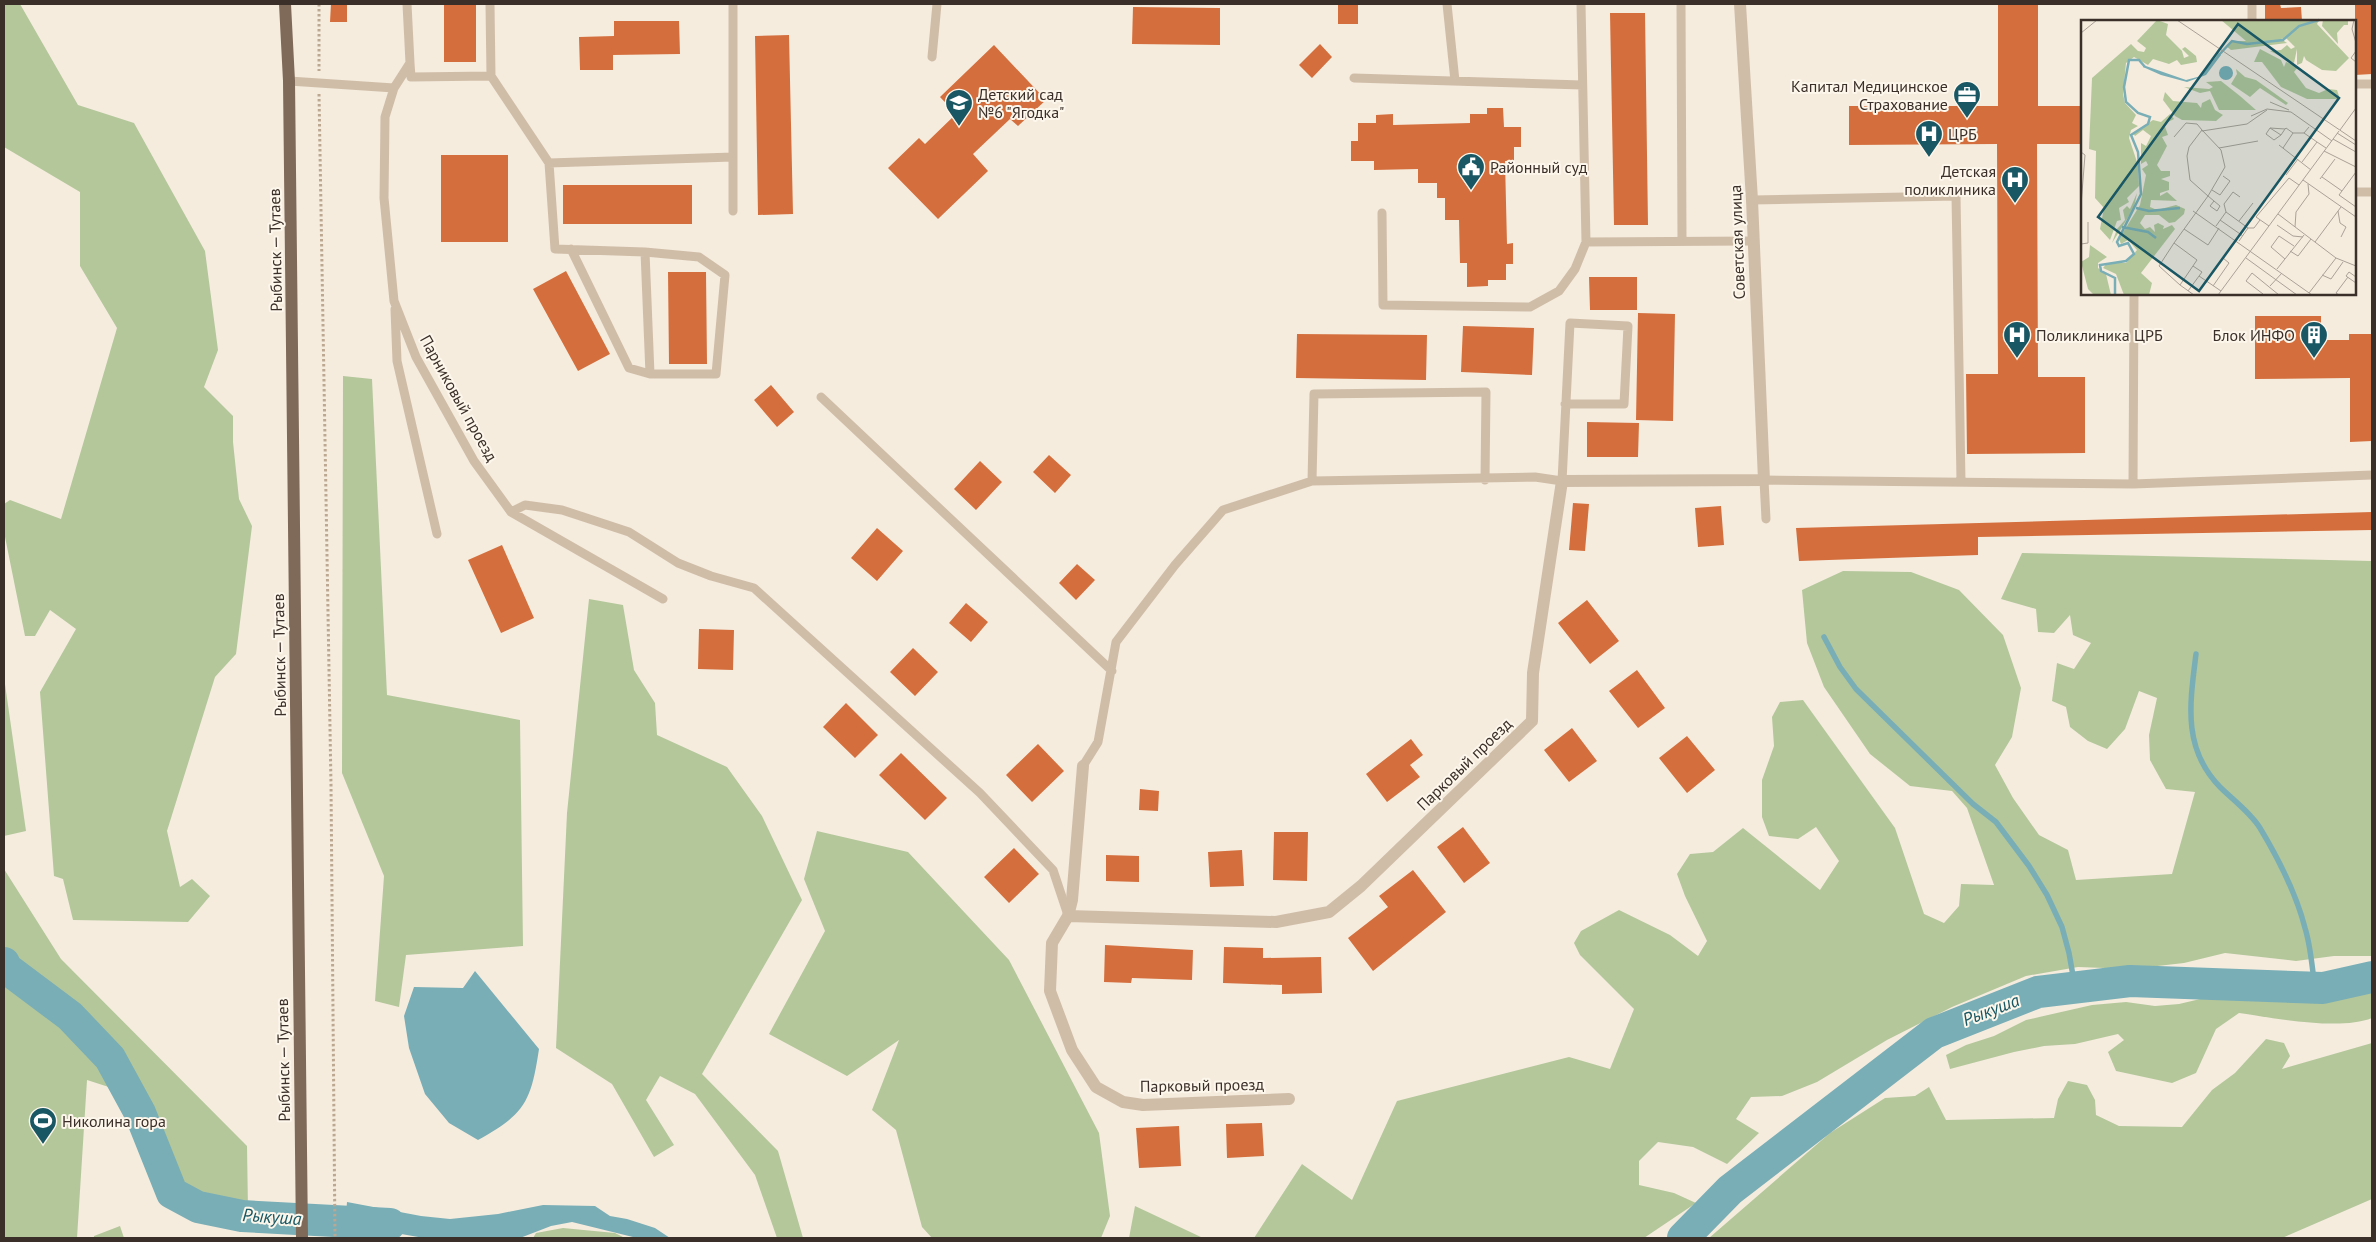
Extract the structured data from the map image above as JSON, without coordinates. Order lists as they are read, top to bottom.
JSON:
{
  "streets": {
    "main road": ["Рыбинск — Тутаев"],
    "street": ["Советская улица", "Парковый проезд"],
    "lane": ["Парниковый проезд"]
  },
  "water": ["Рыкуша"],
  "places": {
    "office": ["Капитал Медицинское Страхование"],
    "school or university": ["Детский сад №6 \"Ягодка\""],
    "hospital": ["ЦРБ", "Детская поликлиника", "Поликлиника ЦРБ"],
    "public building": ["Районный суд"],
    "building": ["Блок ИНФО"],
    "sports": ["Николина гора"]
  }
}
